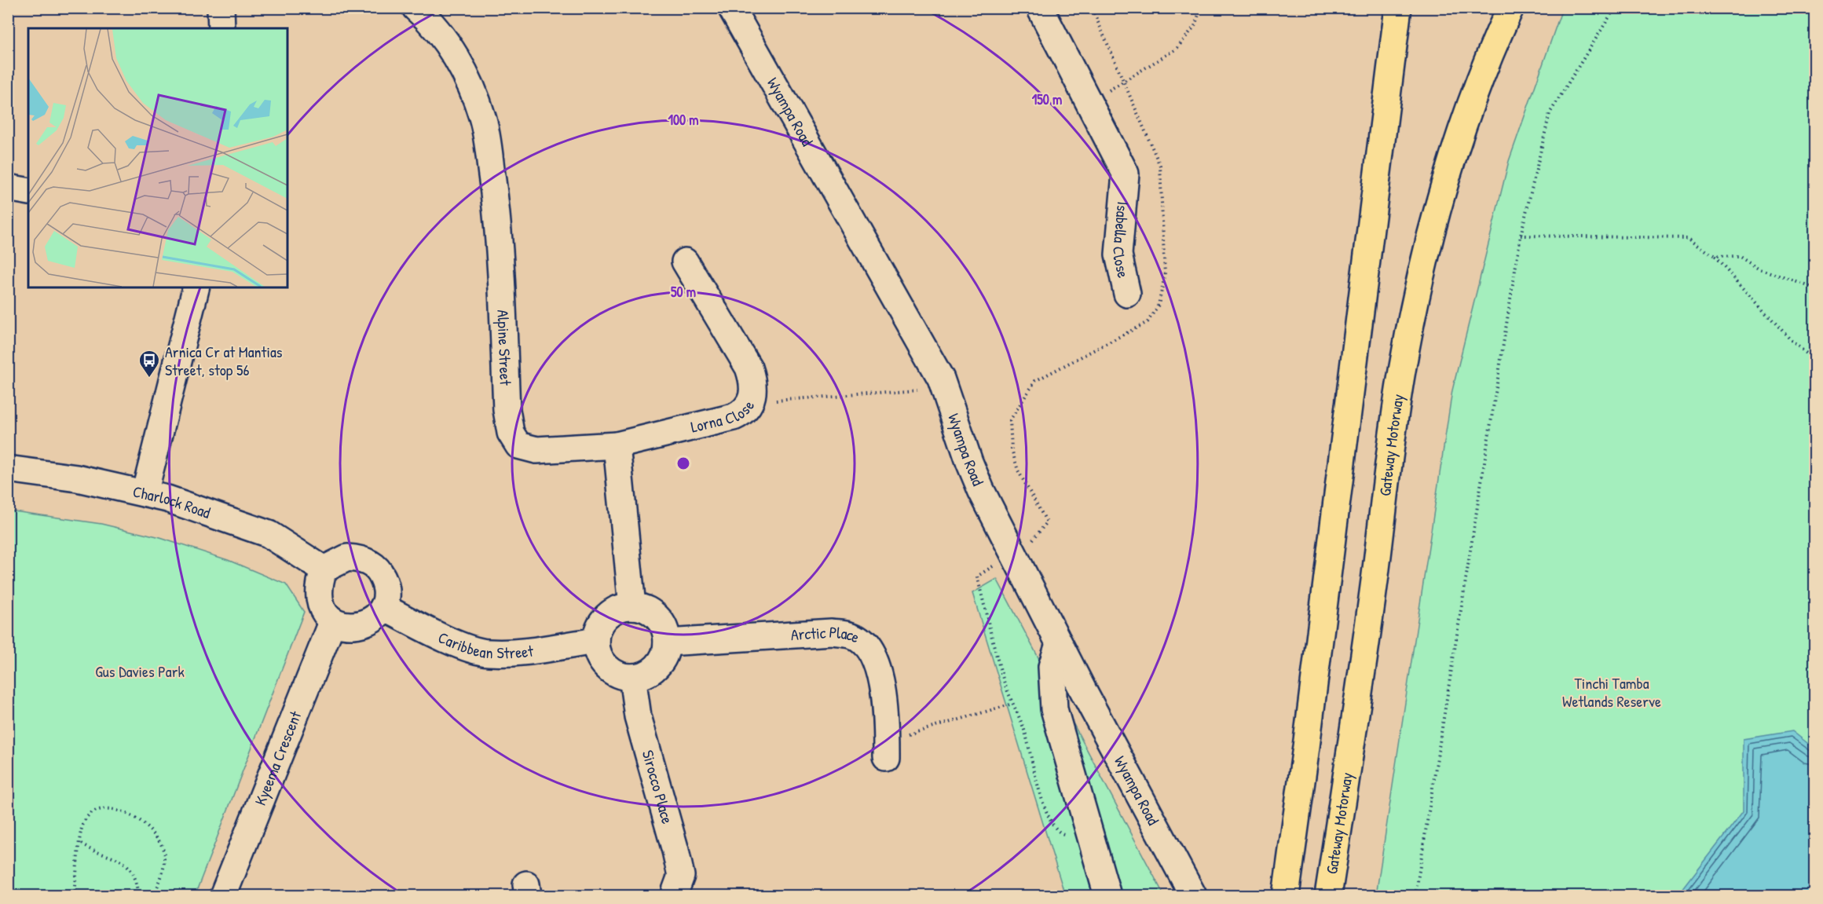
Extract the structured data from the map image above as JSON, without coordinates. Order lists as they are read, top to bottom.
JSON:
{
  "streets": {
    "highway": ["Gateway Motorway"],
    "street": [
      "Wyampa Road",
      "Isabella Close",
      "Alpine Street",
      "Lorna Close",
      "Charlock Road",
      "Arctic Place",
      "Caribbean Street",
      "Kyeema Crescent",
      "Sirocco Place"
    ]
  },
  "crossings": [
    ["Alpine Street", "Lorna Close"],
    ["Charlock Road", "Caribbean Street"],
    ["Charlock Road", "Kyeema Crescent"],
    ["Arctic Place", "Caribbean Street"],
    ["Arctic Place", "Sirocco Place"],
    ["Caribbean Street", "Kyeema Crescent"],
    ["Caribbean Street", "Sirocco Place"]
  ],
  "parks": ["Gus Davies Park", "Tinchi Tamba Wetlands Reserve"],
  "places": {
    "bus stop": ["Arnica Cr at Mantias Street, stop 56"]
  },
  "rings": ["150 m", "100 m", "50 m"]
}
